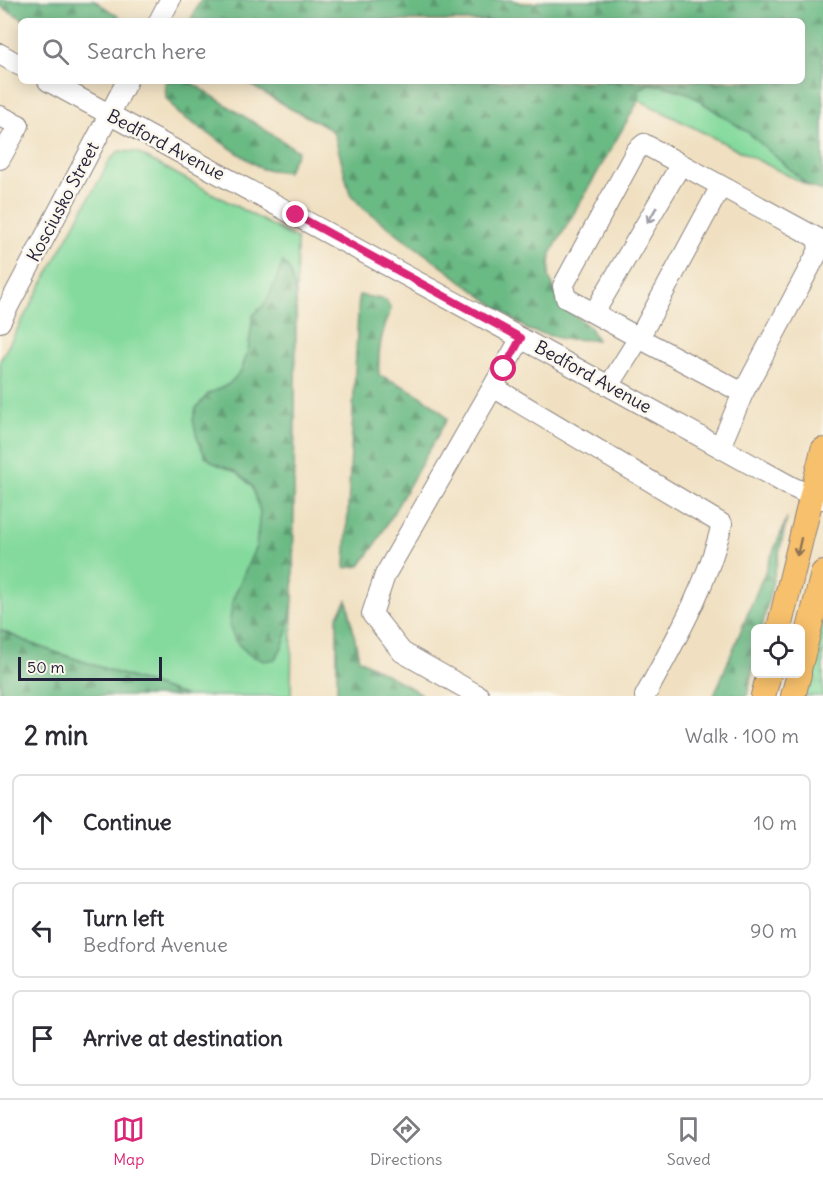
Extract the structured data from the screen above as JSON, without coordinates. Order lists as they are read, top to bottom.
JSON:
{
  "streets": {
    "street": ["Bedford Avenue", "Kosciusko Street"]
  },
  "crossings": [
    ["Bedford Avenue", "Kosciusko Street"]
  ],
  "scale_bar": "50 m",
  "page": {
    "search": "Search here",
    "scale": "50 m",
    "heading": ["2 min", "Walk · 100 m"],
    "list": [
      ["Continue", "10 m"],
      ["Turn left", "Bedford Avenue", "90 m"],
      "Arrive at destination"
    ],
    "nav": ["Map", "Directions", "Saved"]
  }
}
